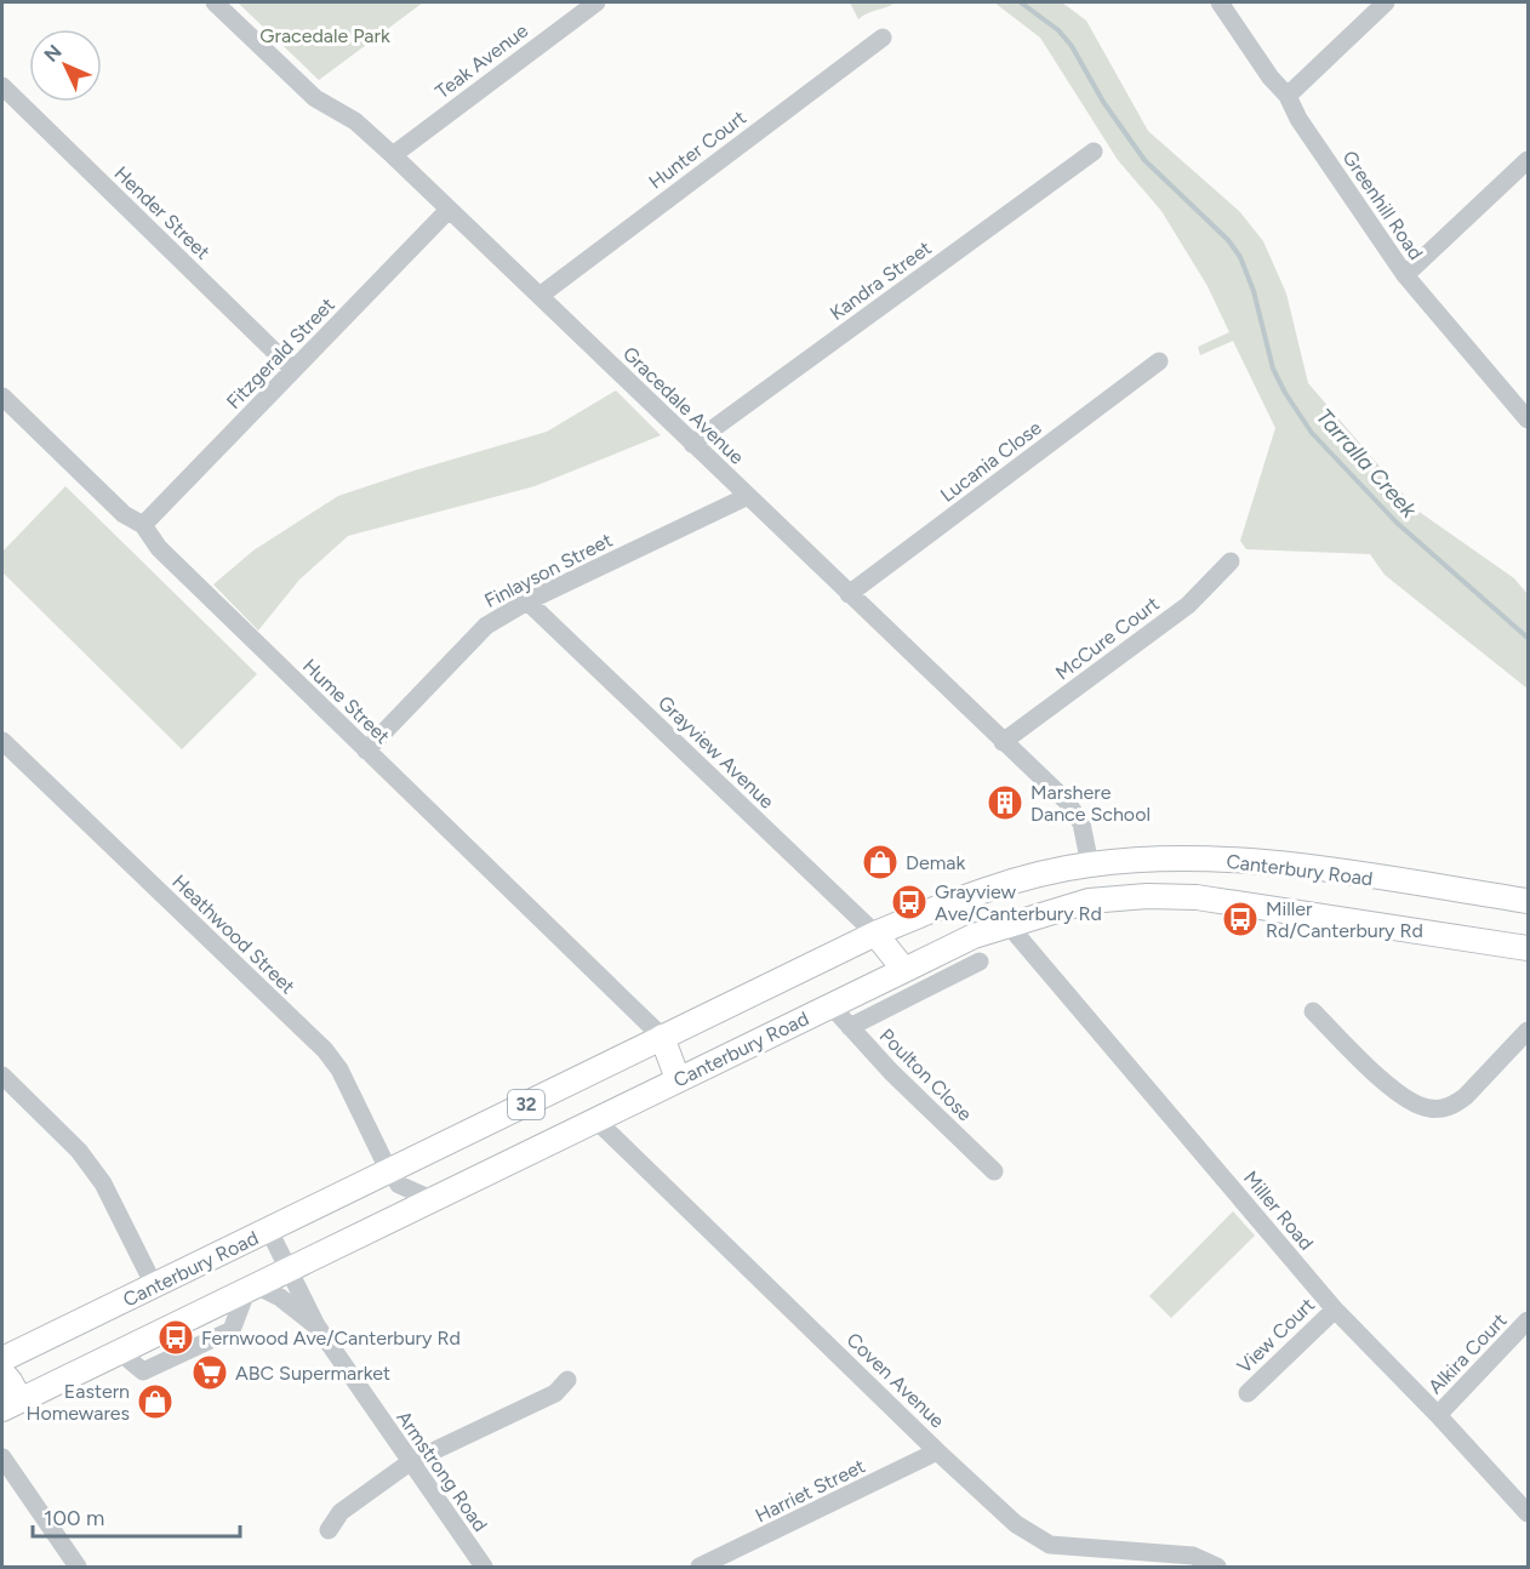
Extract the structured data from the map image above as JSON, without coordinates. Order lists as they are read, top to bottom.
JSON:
{
  "streets": {
    "main road": ["Canterbury Road", "32"],
    "street": [
      "Teak Avenue",
      "Hunter Court",
      "Greenhill Road",
      "Hender Street",
      "Kandra Street",
      "Fitzgerald Street",
      "Gracedale Avenue",
      "Lucania Close",
      "Finlayson Street",
      "McCure Court",
      "Hume Street",
      "Grayview Avenue",
      "Heathwood Street",
      "Poulton Close",
      "Miller Road",
      "View Court",
      "Alkira Court",
      "Coven Avenue",
      "Armstrong Road",
      "Harriet Street"
    ]
  },
  "crossings": [
    ["Teak Avenue", "Gracedale Avenue"],
    ["Hunter Court", "Gracedale Avenue"],
    ["Hender Street", "Fitzgerald Street"],
    ["Kandra Street", "Gracedale Avenue"],
    ["Fitzgerald Street", "Gracedale Avenue"],
    ["Fitzgerald Street", "Hume Street"],
    ["Gracedale Avenue", "Lucania Close"],
    ["Gracedale Avenue", "Finlayson Street"],
    ["Gracedale Avenue", "McCure Court"],
    ["Gracedale Avenue", "Canterbury Road"],
    ["Finlayson Street", "Hume Street"],
    ["Finlayson Street", "Grayview Avenue"],
    ["Hume Street", "Canterbury Road"],
    ["Grayview Avenue", "Canterbury Road"],
    ["Canterbury Road", "Heathwood Street"],
    ["Canterbury Road", "Poulton Close"],
    ["Canterbury Road", "Miller Road"],
    ["Canterbury Road", "Coven Avenue"],
    ["Canterbury Road", "Armstrong Road"],
    ["Miller Road", "View Court"],
    ["Miller Road", "Alkira Court"],
    ["Coven Avenue", "Harriet Street"]
  ],
  "water": ["Tarralla Creek"],
  "parks": ["Gracedale Park"],
  "places": {
    "building": ["Marshere Dance School"],
    "shop": ["Demak", "Eastern Homewares"],
    "bus stop": ["Grayview Ave/Canterbury Rd", "Miller Rd/Canterbury Rd", "Fernwood Ave/Canterbury Rd"],
    "supermarket": ["ABC Supermarket"]
  },
  "scale_bar": "100 m",
  "north": "top left"
}
